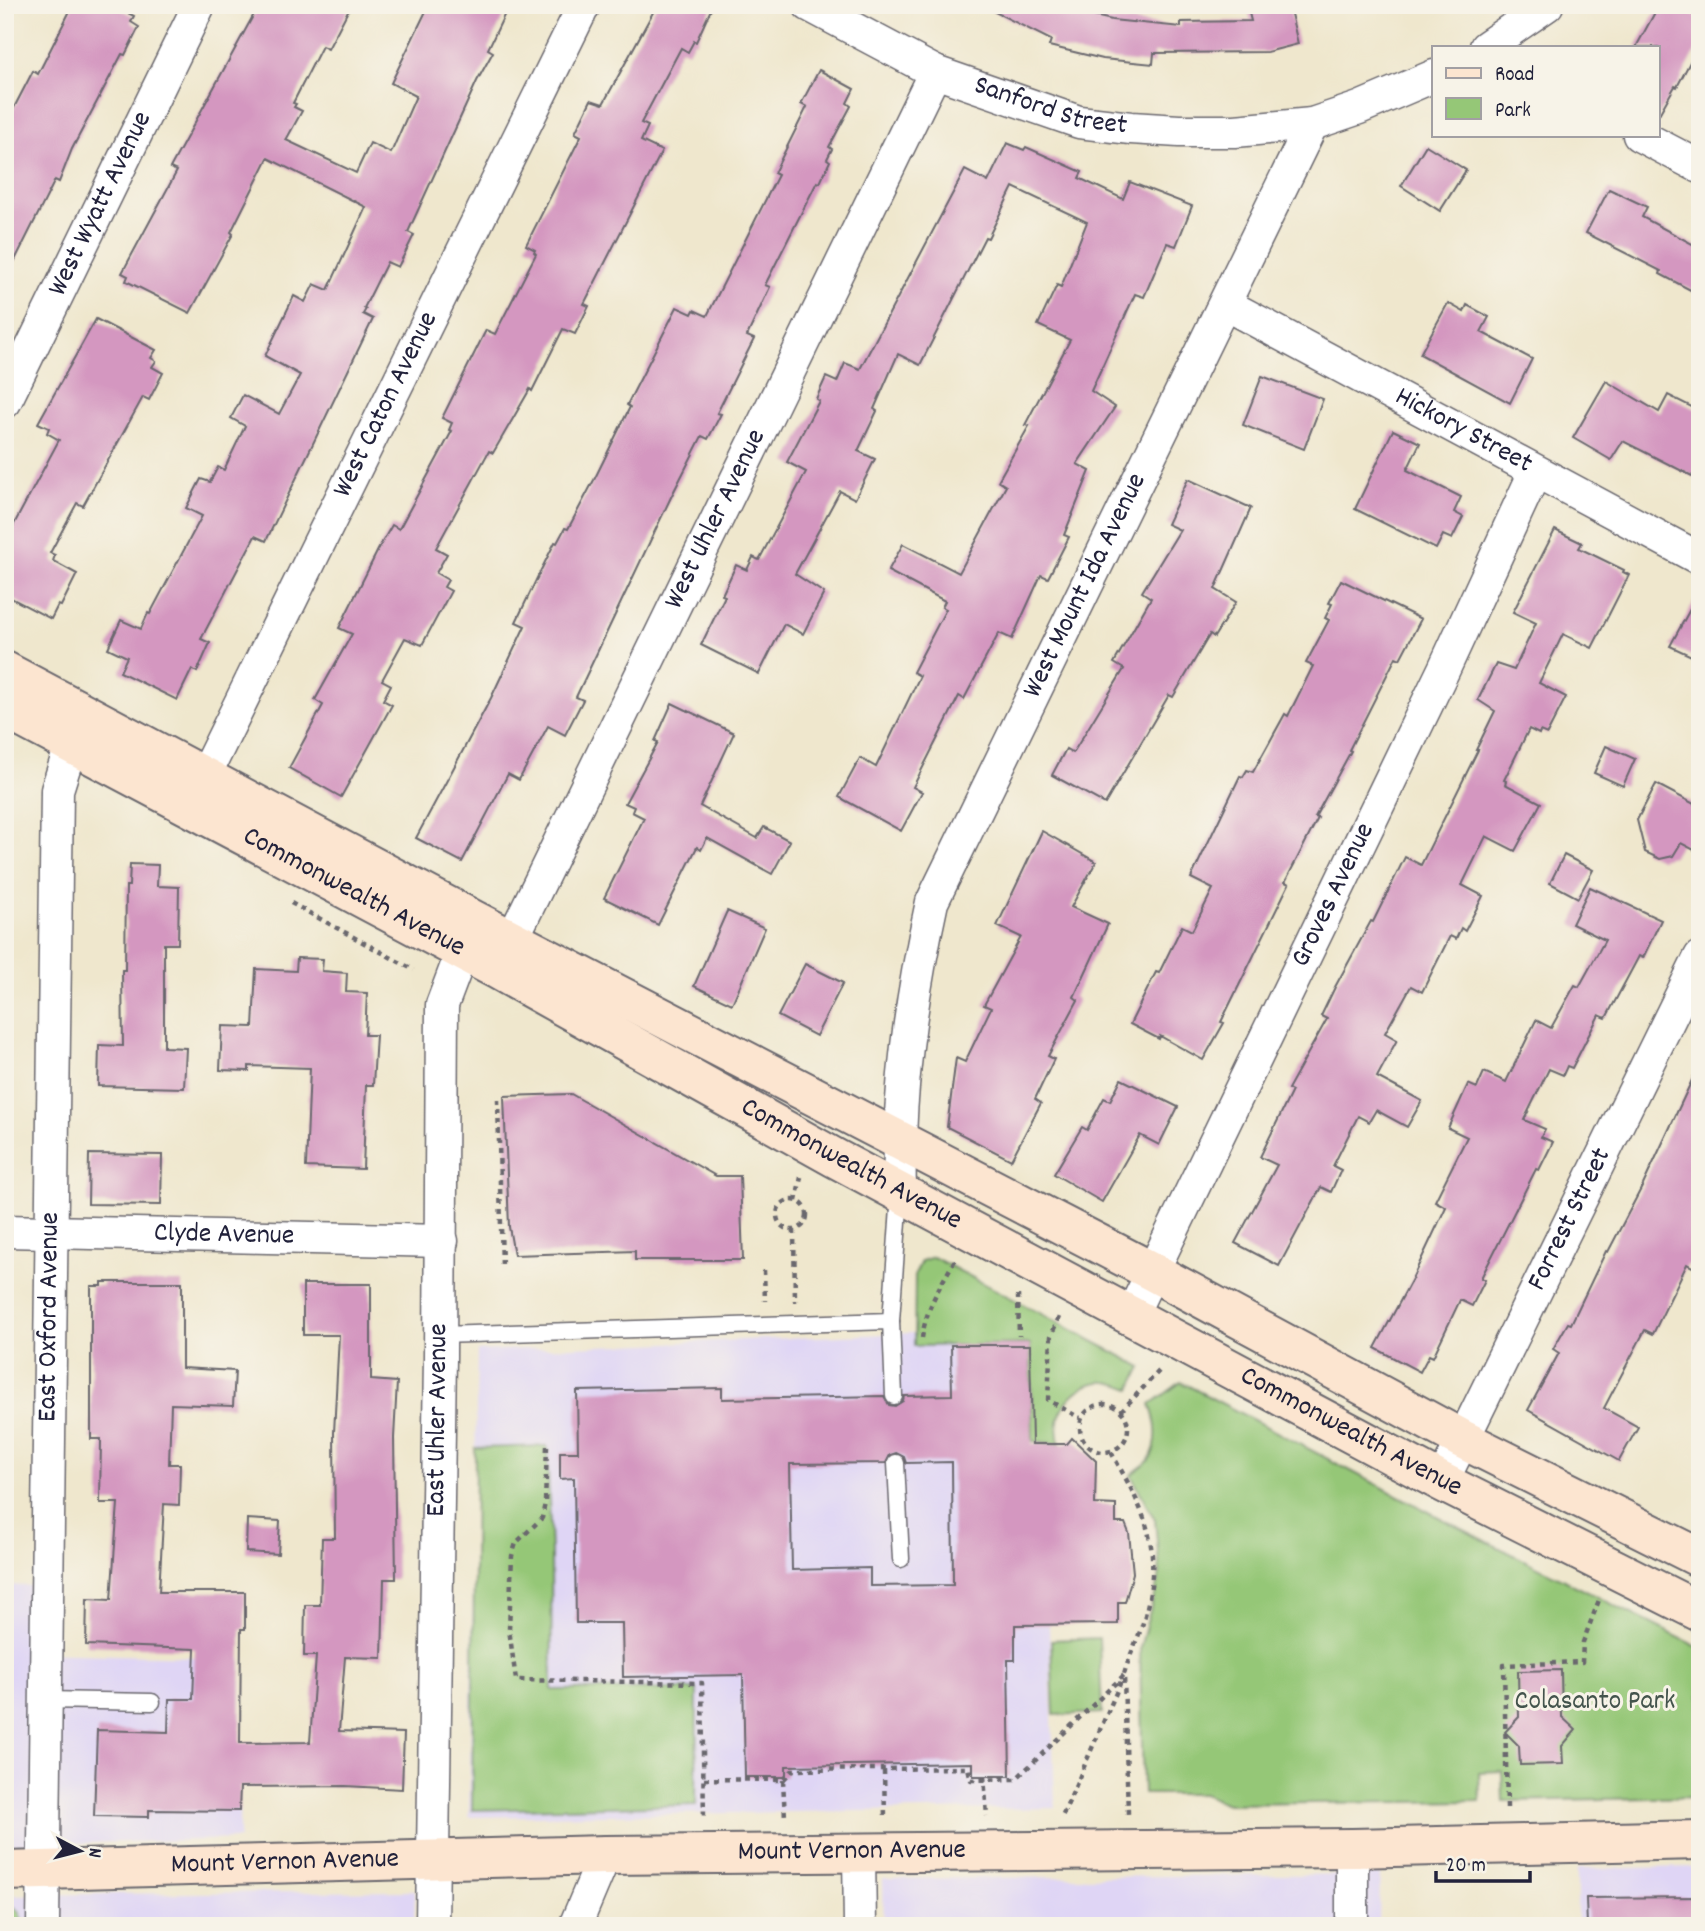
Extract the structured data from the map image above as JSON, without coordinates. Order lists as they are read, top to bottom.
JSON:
{
  "streets": {
    "street": [
      "Sanford Street",
      "West Wyatt Avenue",
      "West Caton Avenue",
      "Hickory Street",
      "West Uhler Avenue",
      "West Mount Ida Avenue",
      "Commonwealth Avenue",
      "Groves Avenue",
      "Forrest Street",
      "Clyde Avenue",
      "East Oxford Avenue",
      "East Uhler Avenue",
      "Mount Vernon Avenue"
    ]
  },
  "crossings": [
    ["Sanford Street", "West Uhler Avenue"],
    ["Sanford Street", "West Mount Ida Avenue"],
    ["West Caton Avenue", "Commonwealth Avenue"],
    ["Hickory Street", "West Mount Ida Avenue"],
    ["Hickory Street", "Groves Avenue"],
    ["West Uhler Avenue", "Commonwealth Avenue"],
    ["West Mount Ida Avenue", "Commonwealth Avenue"],
    ["Commonwealth Avenue", "Groves Avenue"],
    ["Commonwealth Avenue", "Forrest Street"],
    ["Commonwealth Avenue", "East Oxford Avenue"],
    ["Commonwealth Avenue", "East Uhler Avenue"],
    ["Clyde Avenue", "East Oxford Avenue"],
    ["Clyde Avenue", "East Uhler Avenue"],
    ["East Oxford Avenue", "Mount Vernon Avenue"],
    ["East Uhler Avenue", "Mount Vernon Avenue"]
  ],
  "parks": ["Colasanto Park"],
  "legend": ["Road", "Park"],
  "scale_bar": "20 m",
  "north": "right"
}
